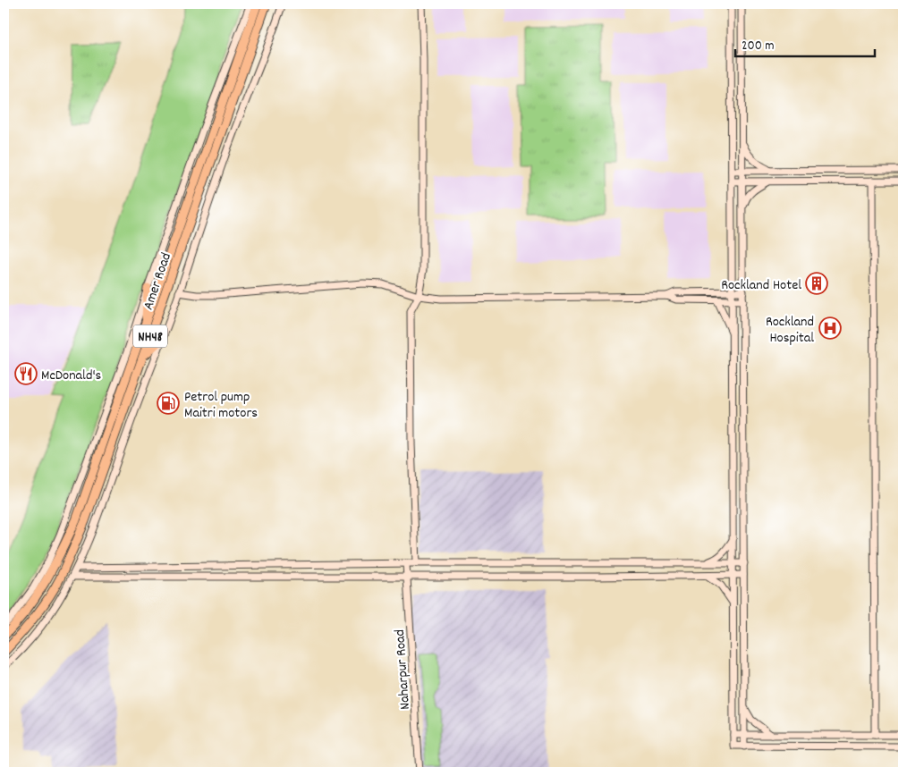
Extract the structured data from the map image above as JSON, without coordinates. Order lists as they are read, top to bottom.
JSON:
{
  "streets": {
    "highway": ["Amer Road", "NH48"],
    "street": ["Naharpur Road"]
  },
  "places": {
    "building": ["Rockland Hotel"],
    "hospital": ["Rockland Hospital"],
    "restaurant": ["McDonald's"],
    "fuel station": ["Petrol pump Maitri motors"]
  },
  "scale_bar": "200 m"
}
